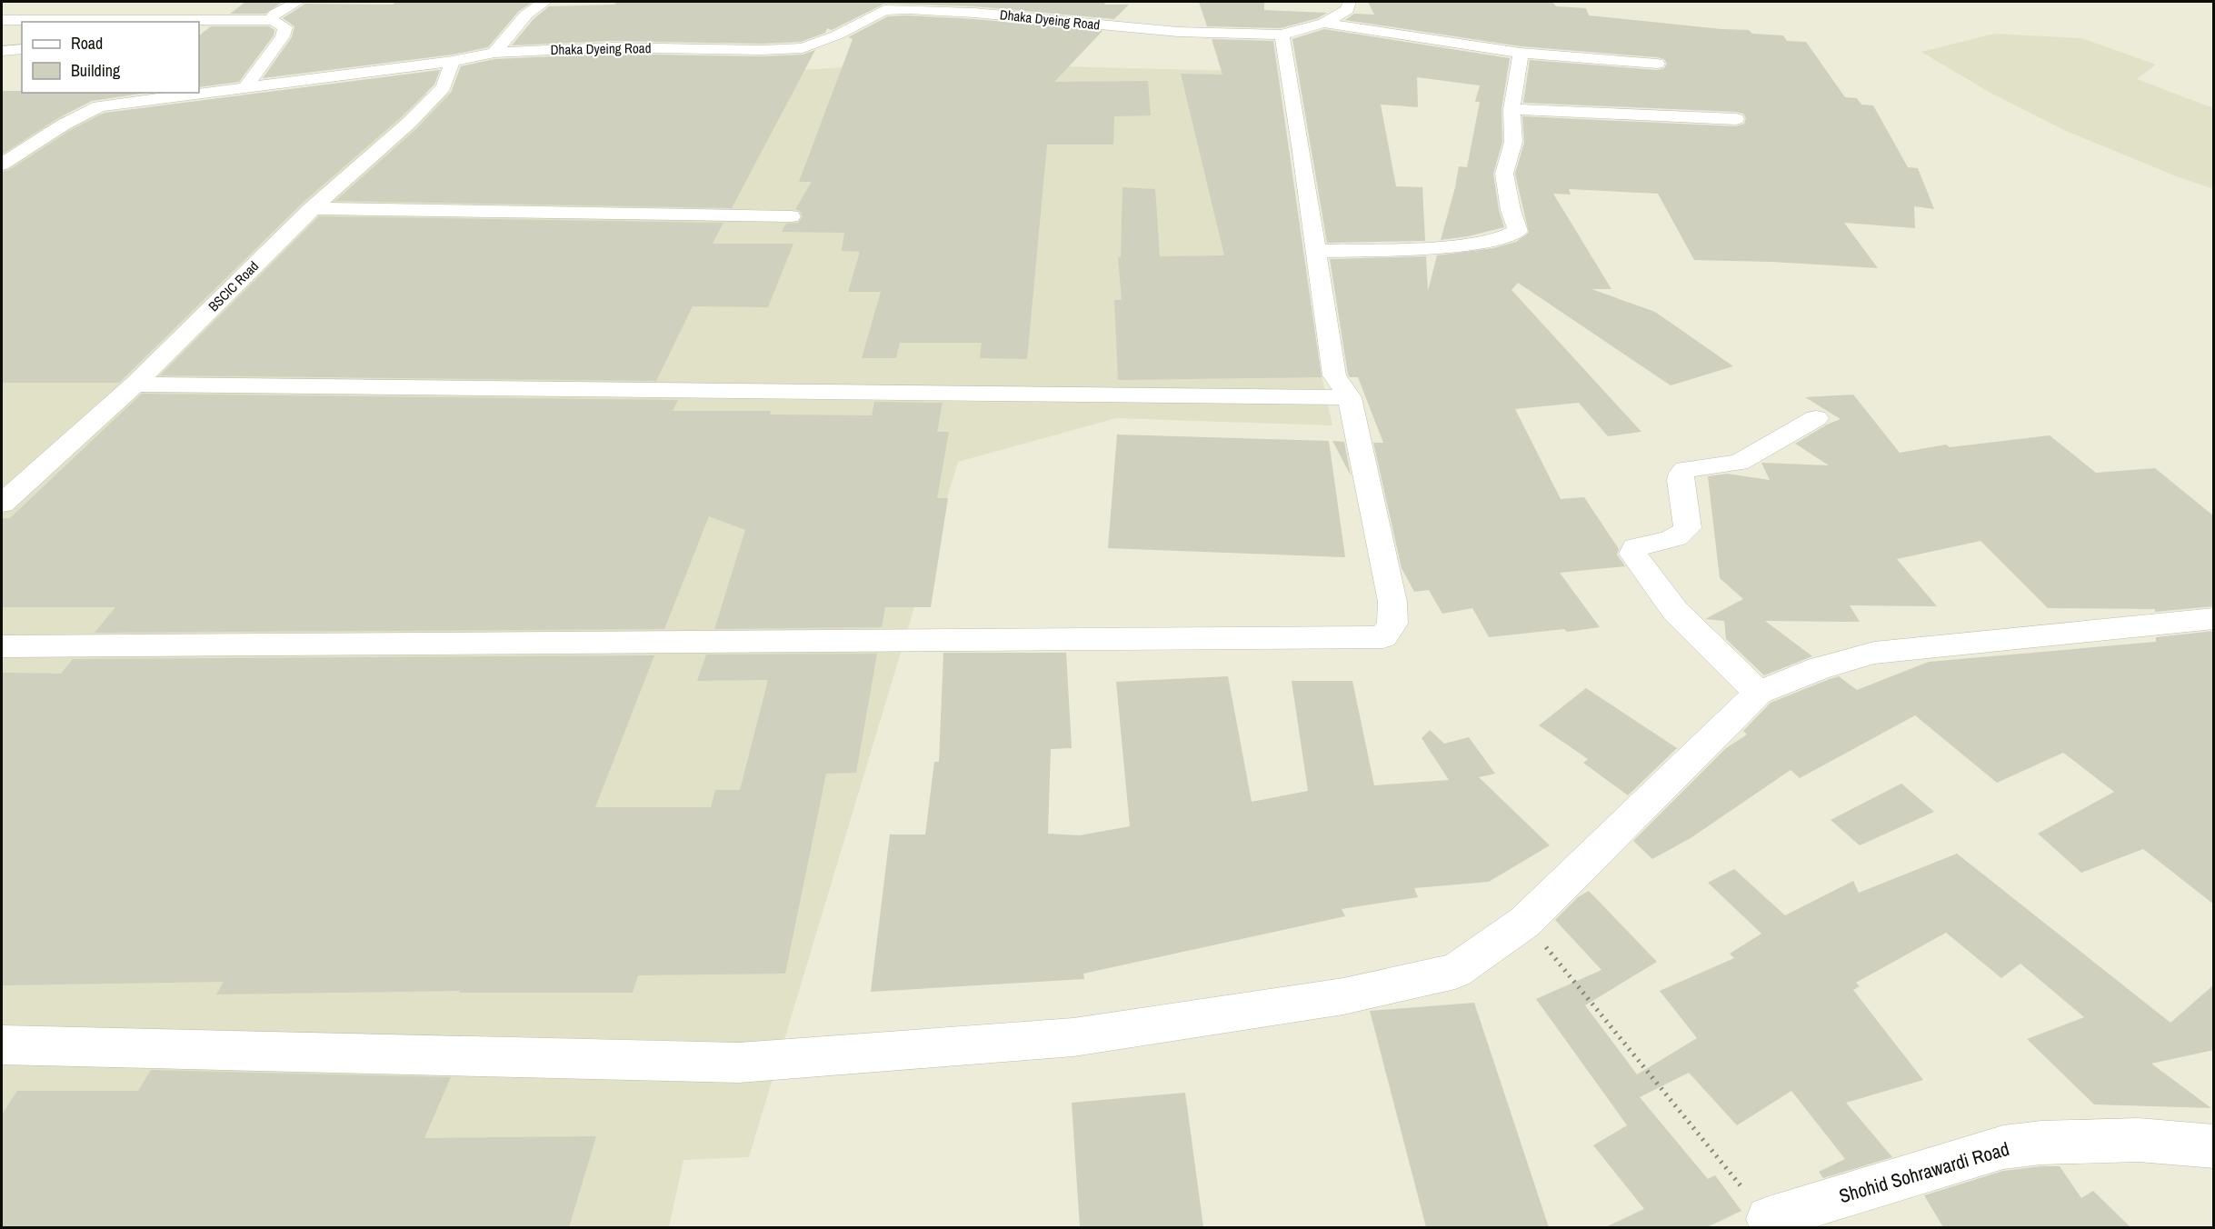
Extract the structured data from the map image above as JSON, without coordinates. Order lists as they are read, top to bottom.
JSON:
{
  "streets": {
    "street": ["Dhaka Dyeing Road", "BSCIC Road", "Shohid Sohrawardi Road"]
  },
  "crossings": [
    ["Dhaka Dyeing Road", "BSCIC Road"]
  ],
  "legend": ["Road", "Building"]
}
